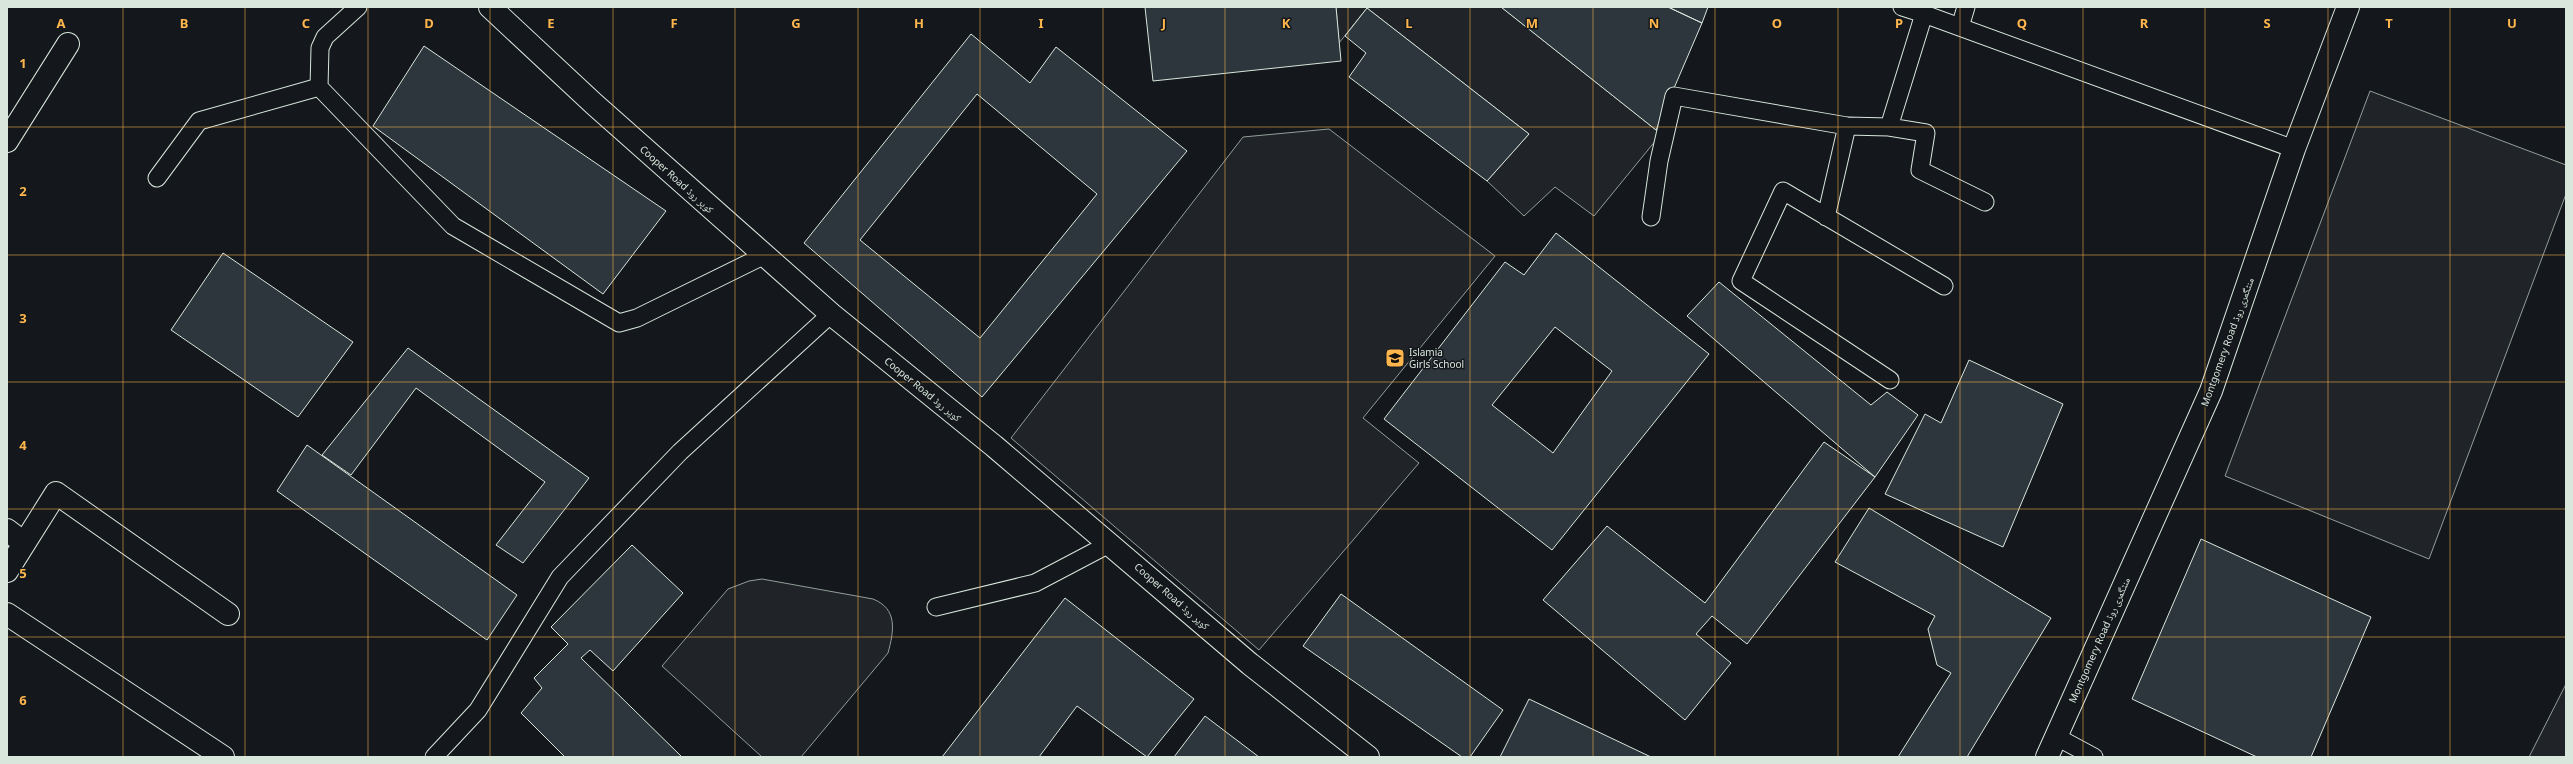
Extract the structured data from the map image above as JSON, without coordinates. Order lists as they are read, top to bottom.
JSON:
{
  "streets": {
    "main road": ["Cooper Road کوپر روڈ", "Montgomery Road منٹگمری روڈ"]
  },
  "places": {
    "school or university": ["Islamia Girls School"]
  },
  "grid": {
    "columns": [
      "A",
      "B",
      "C",
      "D",
      "E",
      "F",
      "G",
      "H",
      "I",
      "J",
      "K",
      "L",
      "M",
      "N",
      "O",
      "P",
      "Q",
      "R",
      "S",
      "T",
      "U"
    ],
    "rows": [
      "1",
      "2",
      "3",
      "4",
      "5",
      "6"
    ]
  }
}
